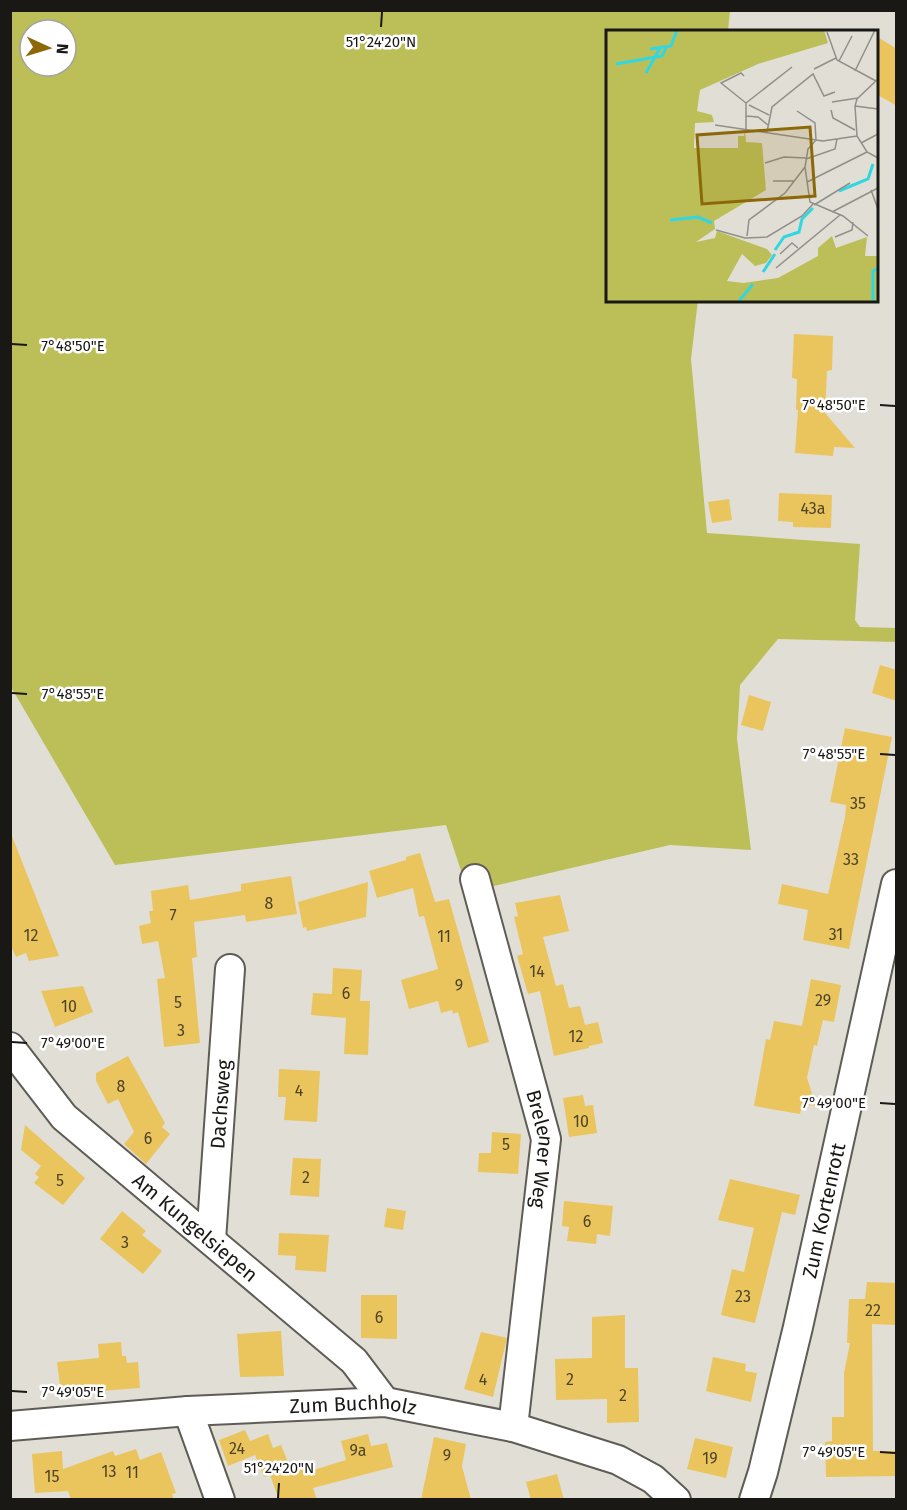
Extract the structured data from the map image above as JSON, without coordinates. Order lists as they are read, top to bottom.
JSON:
{
  "streets": {
    "street": [
      "Dachsweg",
      "Brelener Weg",
      "Zum Kortenrott",
      "Am Kungelsiepen",
      "Zum Buchholz"
    ]
  },
  "crossings": [
    ["Dachsweg", "Am Kungelsiepen"],
    ["Brelener Weg", "Zum Buchholz"],
    ["Am Kungelsiepen", "Zum Buchholz"]
  ],
  "house_numbers": [
    "43a",
    "35",
    "33",
    "8",
    "7",
    "31",
    "12",
    "11",
    "14",
    "9",
    "6",
    "29",
    "5",
    "10",
    "3",
    "12",
    "8",
    "4",
    "10",
    "6",
    "5",
    "2",
    "5",
    "6",
    "3",
    "23",
    "22",
    "6",
    "4",
    "2",
    "2",
    "24",
    "9a",
    "9",
    "19",
    "13",
    "11",
    "15"
  ],
  "north": "right",
  "coordinates": [
    "51°24'20\"N",
    "7°48'50\"E",
    "7°48'55\"E",
    "7°49'00\"E",
    "7°49'05\"E"
  ]
}
